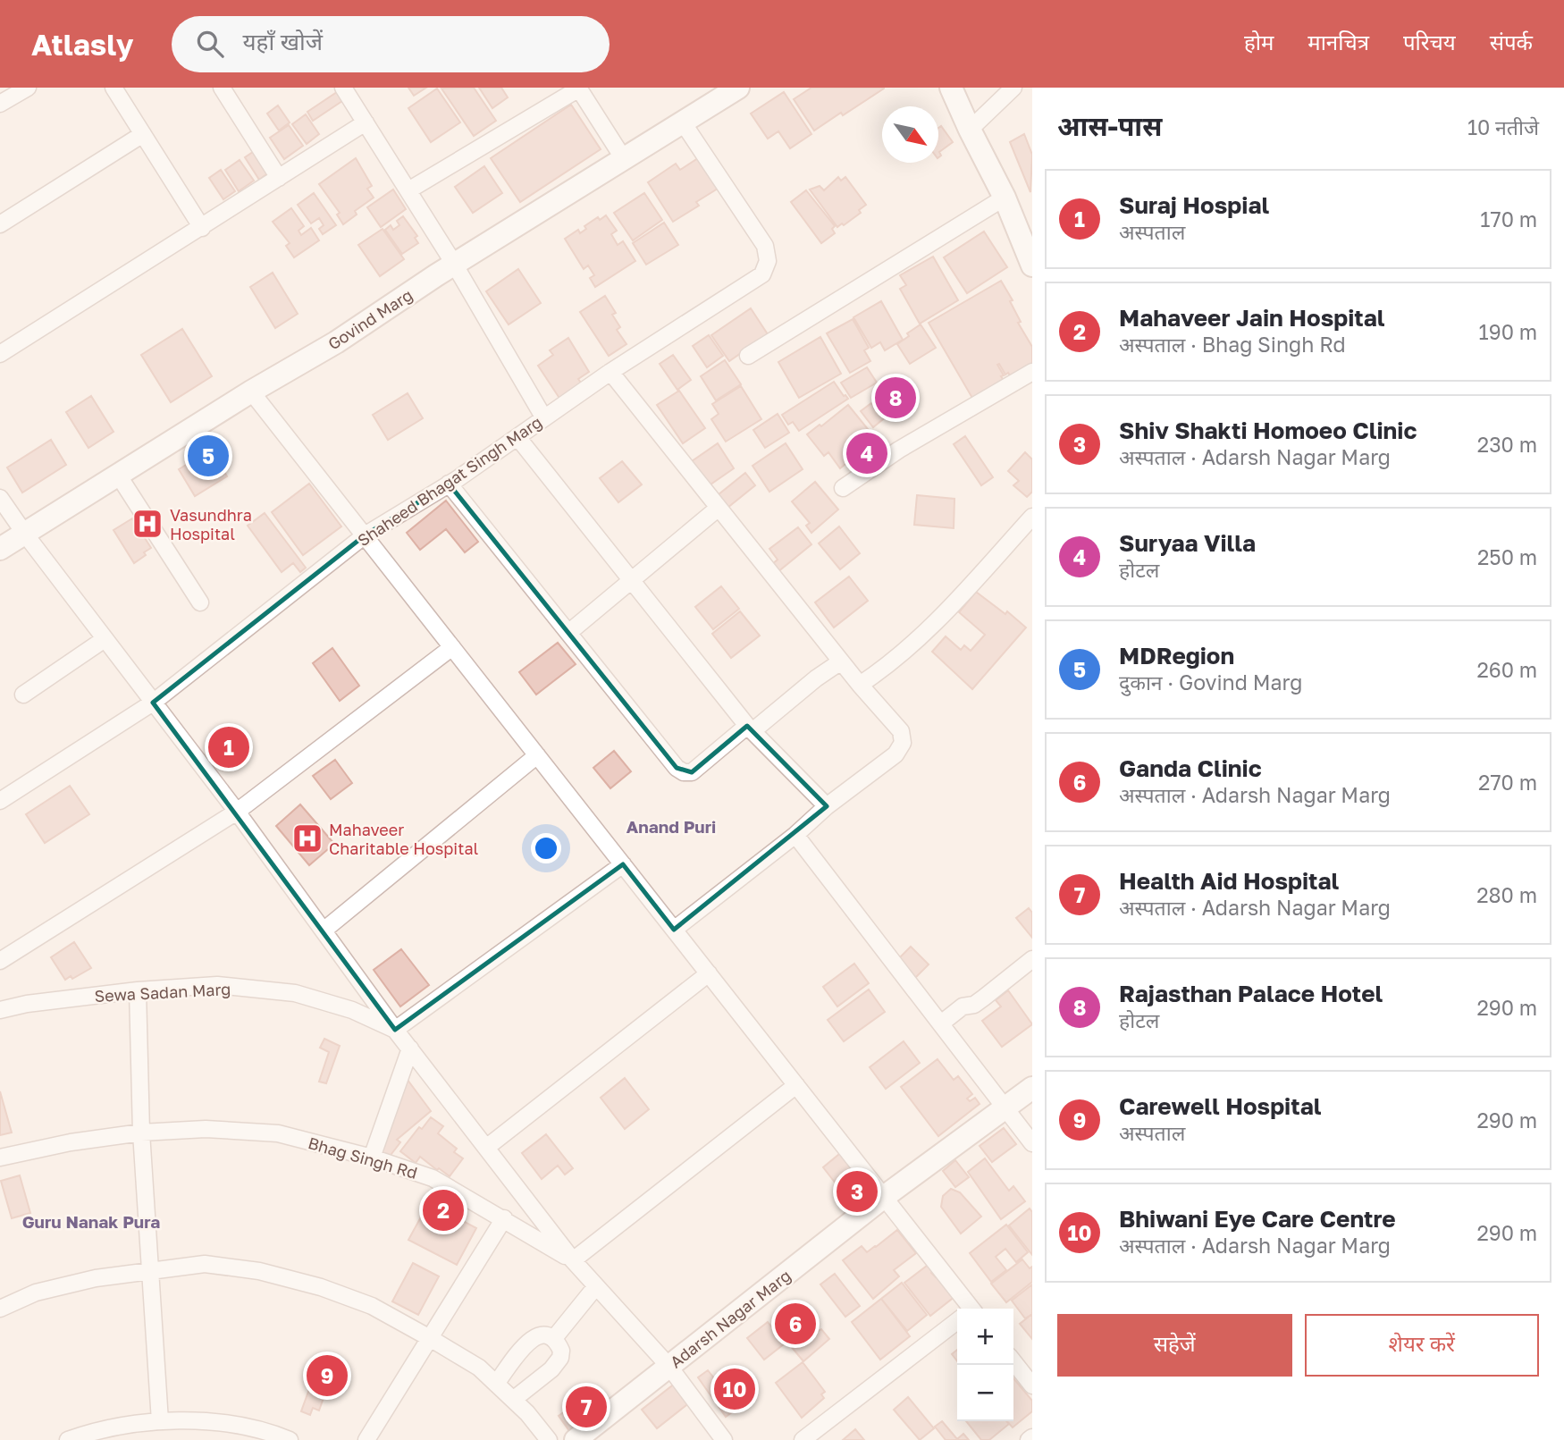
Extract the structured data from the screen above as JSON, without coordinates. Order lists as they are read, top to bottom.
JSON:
{
  "streets": {
    "street": [
      "Govind Marg",
      "Shaheed Bhagat Singh Marg",
      "Sewa Sadan Marg",
      "Bhag Singh Rd",
      "Adarsh Nagar Marg"
    ]
  },
  "crossings": [
    ["Govind Marg", "Shaheed Bhagat Singh Marg"]
  ],
  "districts": ["Anand Puri", "Guru Nanak Pura"],
  "places": {
    "hospital": ["Vasundhra Hospital", "Mahaveer Charitable Hospital"]
  },
  "north": "bottom right",
  "page": {
    "header": "Atlasly",
    "search": "यहाँ खोजें",
    "nav": [
      "होम",
      "मानचित्र",
      "परिचय",
      "संपर्क"
    ],
    "heading": ["आस-पास", "10 नतीजे"],
    "list": [
      {
        "mark": "1",
        "name": "Suraj Hospial",
        "note": "अस्पताल",
        "value": "170 m"
      },
      {
        "mark": "2",
        "name": "Mahaveer Jain Hospital",
        "note": "अस्पताल · Bhag Singh Rd",
        "value": "190 m"
      },
      {
        "mark": "3",
        "name": "Shiv Shakti Homoeo Clinic",
        "note": "अस्पताल · Adarsh Nagar Marg",
        "value": "230 m"
      },
      {
        "mark": "4",
        "name": "Suryaa Villa",
        "note": "होटल",
        "value": "250 m"
      },
      {
        "mark": "5",
        "name": "MDRegion",
        "note": "दुकान · Govind Marg",
        "value": "260 m"
      },
      {
        "mark": "6",
        "name": "Ganda Clinic",
        "note": "अस्पताल · Adarsh Nagar Marg",
        "value": "270 m"
      },
      {
        "mark": "7",
        "name": "Health Aid Hospital",
        "note": "अस्पताल · Adarsh Nagar Marg",
        "value": "280 m"
      },
      {
        "mark": "8",
        "name": "Rajasthan Palace Hotel",
        "note": "होटल",
        "value": "290 m"
      },
      {
        "mark": "9",
        "name": "Carewell Hospital",
        "note": "अस्पताल",
        "value": "290 m"
      },
      {
        "mark": "10",
        "name": "Bhiwani Eye Care Centre",
        "note": "अस्पताल · Adarsh Nagar Marg",
        "value": "290 m"
      }
    ],
    "pins": [
      "8",
      "4",
      "5",
      "1",
      "3",
      "2",
      "6",
      "9",
      "10",
      "7"
    ],
    "buttons": ["सहेजें", "शेयर करें"],
    "map_buttons": ["+", "−"]
  }
}
